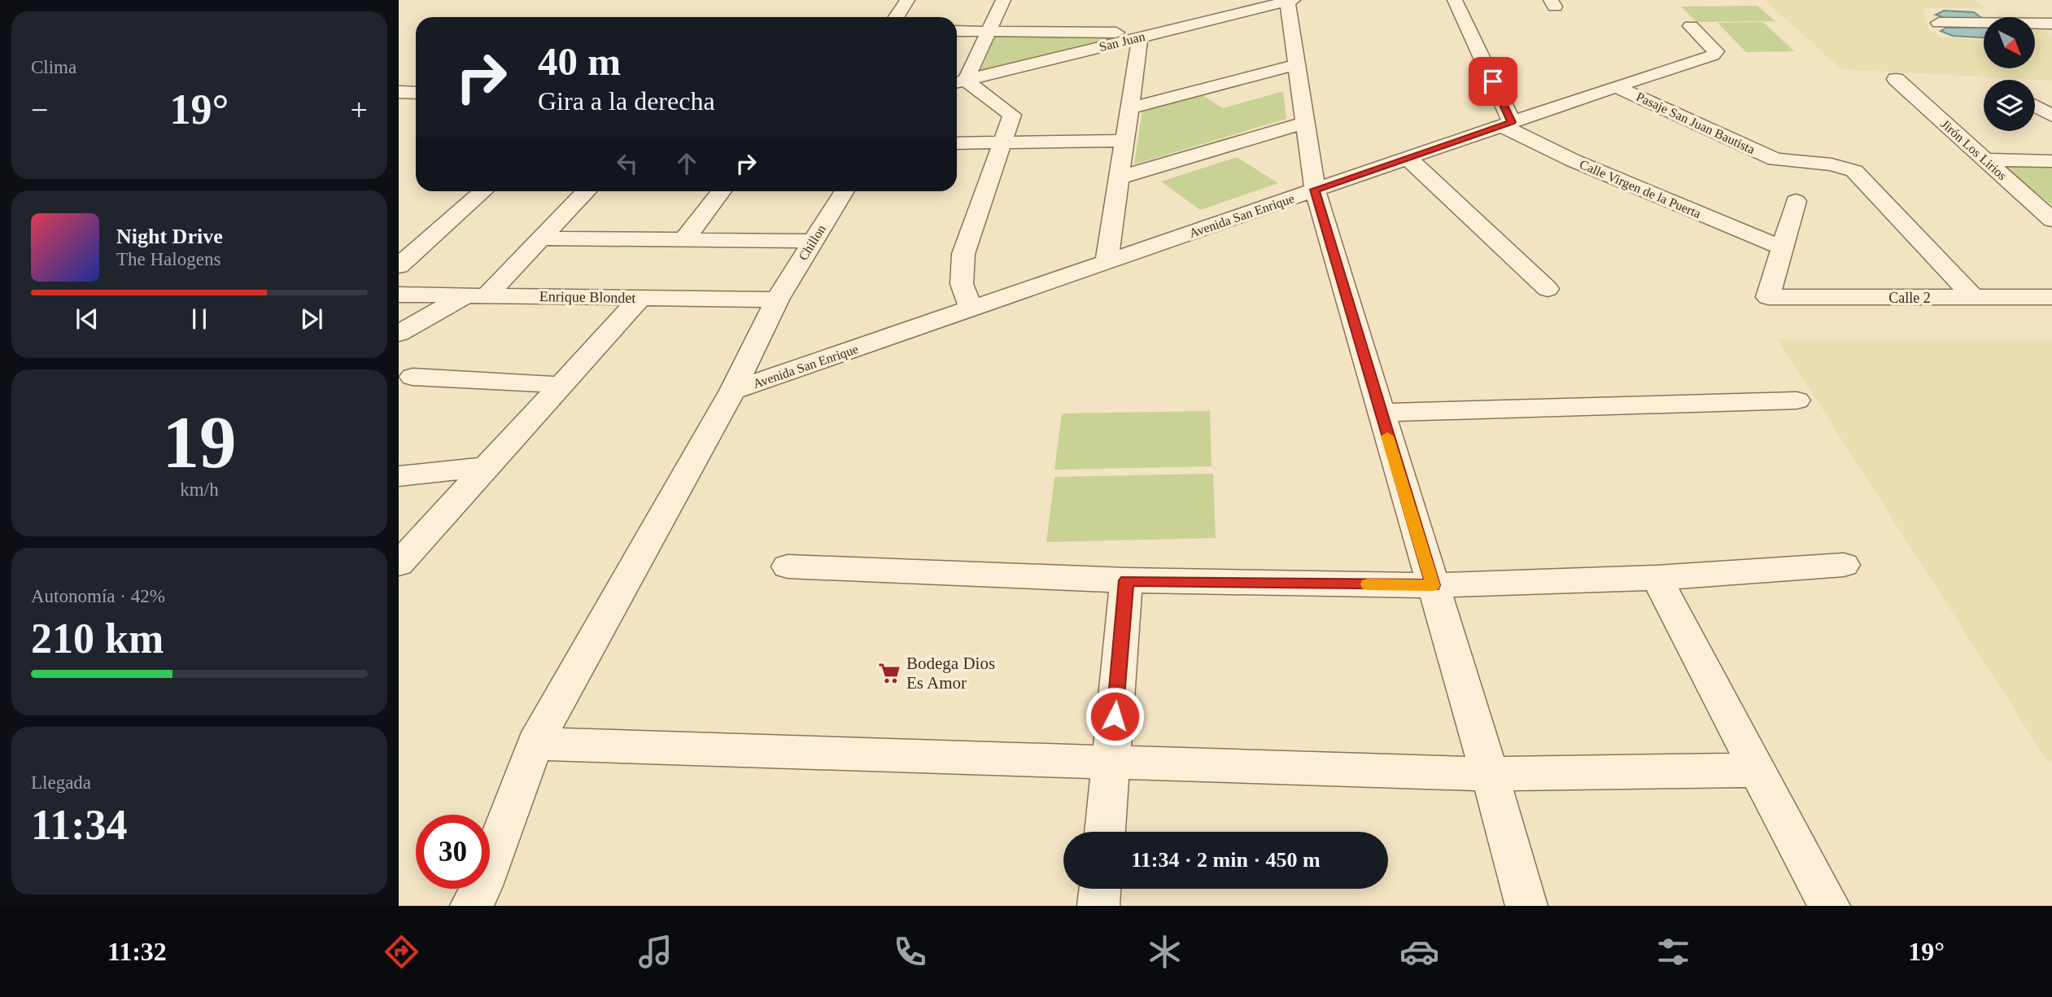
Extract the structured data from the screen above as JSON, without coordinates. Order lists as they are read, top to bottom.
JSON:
{
  "streets": {
    "street": [
      "San Juan",
      "Pasaje San Juan Bautista",
      "Jirón Los Lirios",
      "Calle Virgen de la Puerta",
      "Avenida San Enrique",
      "Chillon",
      "Enrique Blondet",
      "Calle 2"
    ]
  },
  "crossings": [
    ["Pasaje San Juan Bautista", "Avenida San Enrique"],
    ["Pasaje San Juan Bautista", "Calle 2"],
    ["Calle Virgen de la Puerta", "Avenida San Enrique"],
    ["Calle Virgen de la Puerta", "Calle 2"],
    ["Avenida San Enrique", "Chillon"],
    ["Chillon", "Enrique Blondet"]
  ],
  "places": {
    "supermarket": ["Bodega Dios Es Amor"]
  },
  "north": "bottom right",
  "page": {
    "tile": [
      "Clima",
      ["19", "km/h"],
      ["Autonomía · 42%", "210 km"],
      ["Llegada", "11:34"]
    ],
    "turn": ["40 m", "Gira a la derecha"],
    "heat": ["−", "19°", "+"],
    "song": ["Night Drive", "The Halogens"],
    "limit": "30",
    "trip": "11:34 · 2 min · 450 m",
    "tabs": ["11:32", "19°"]
  }
}
